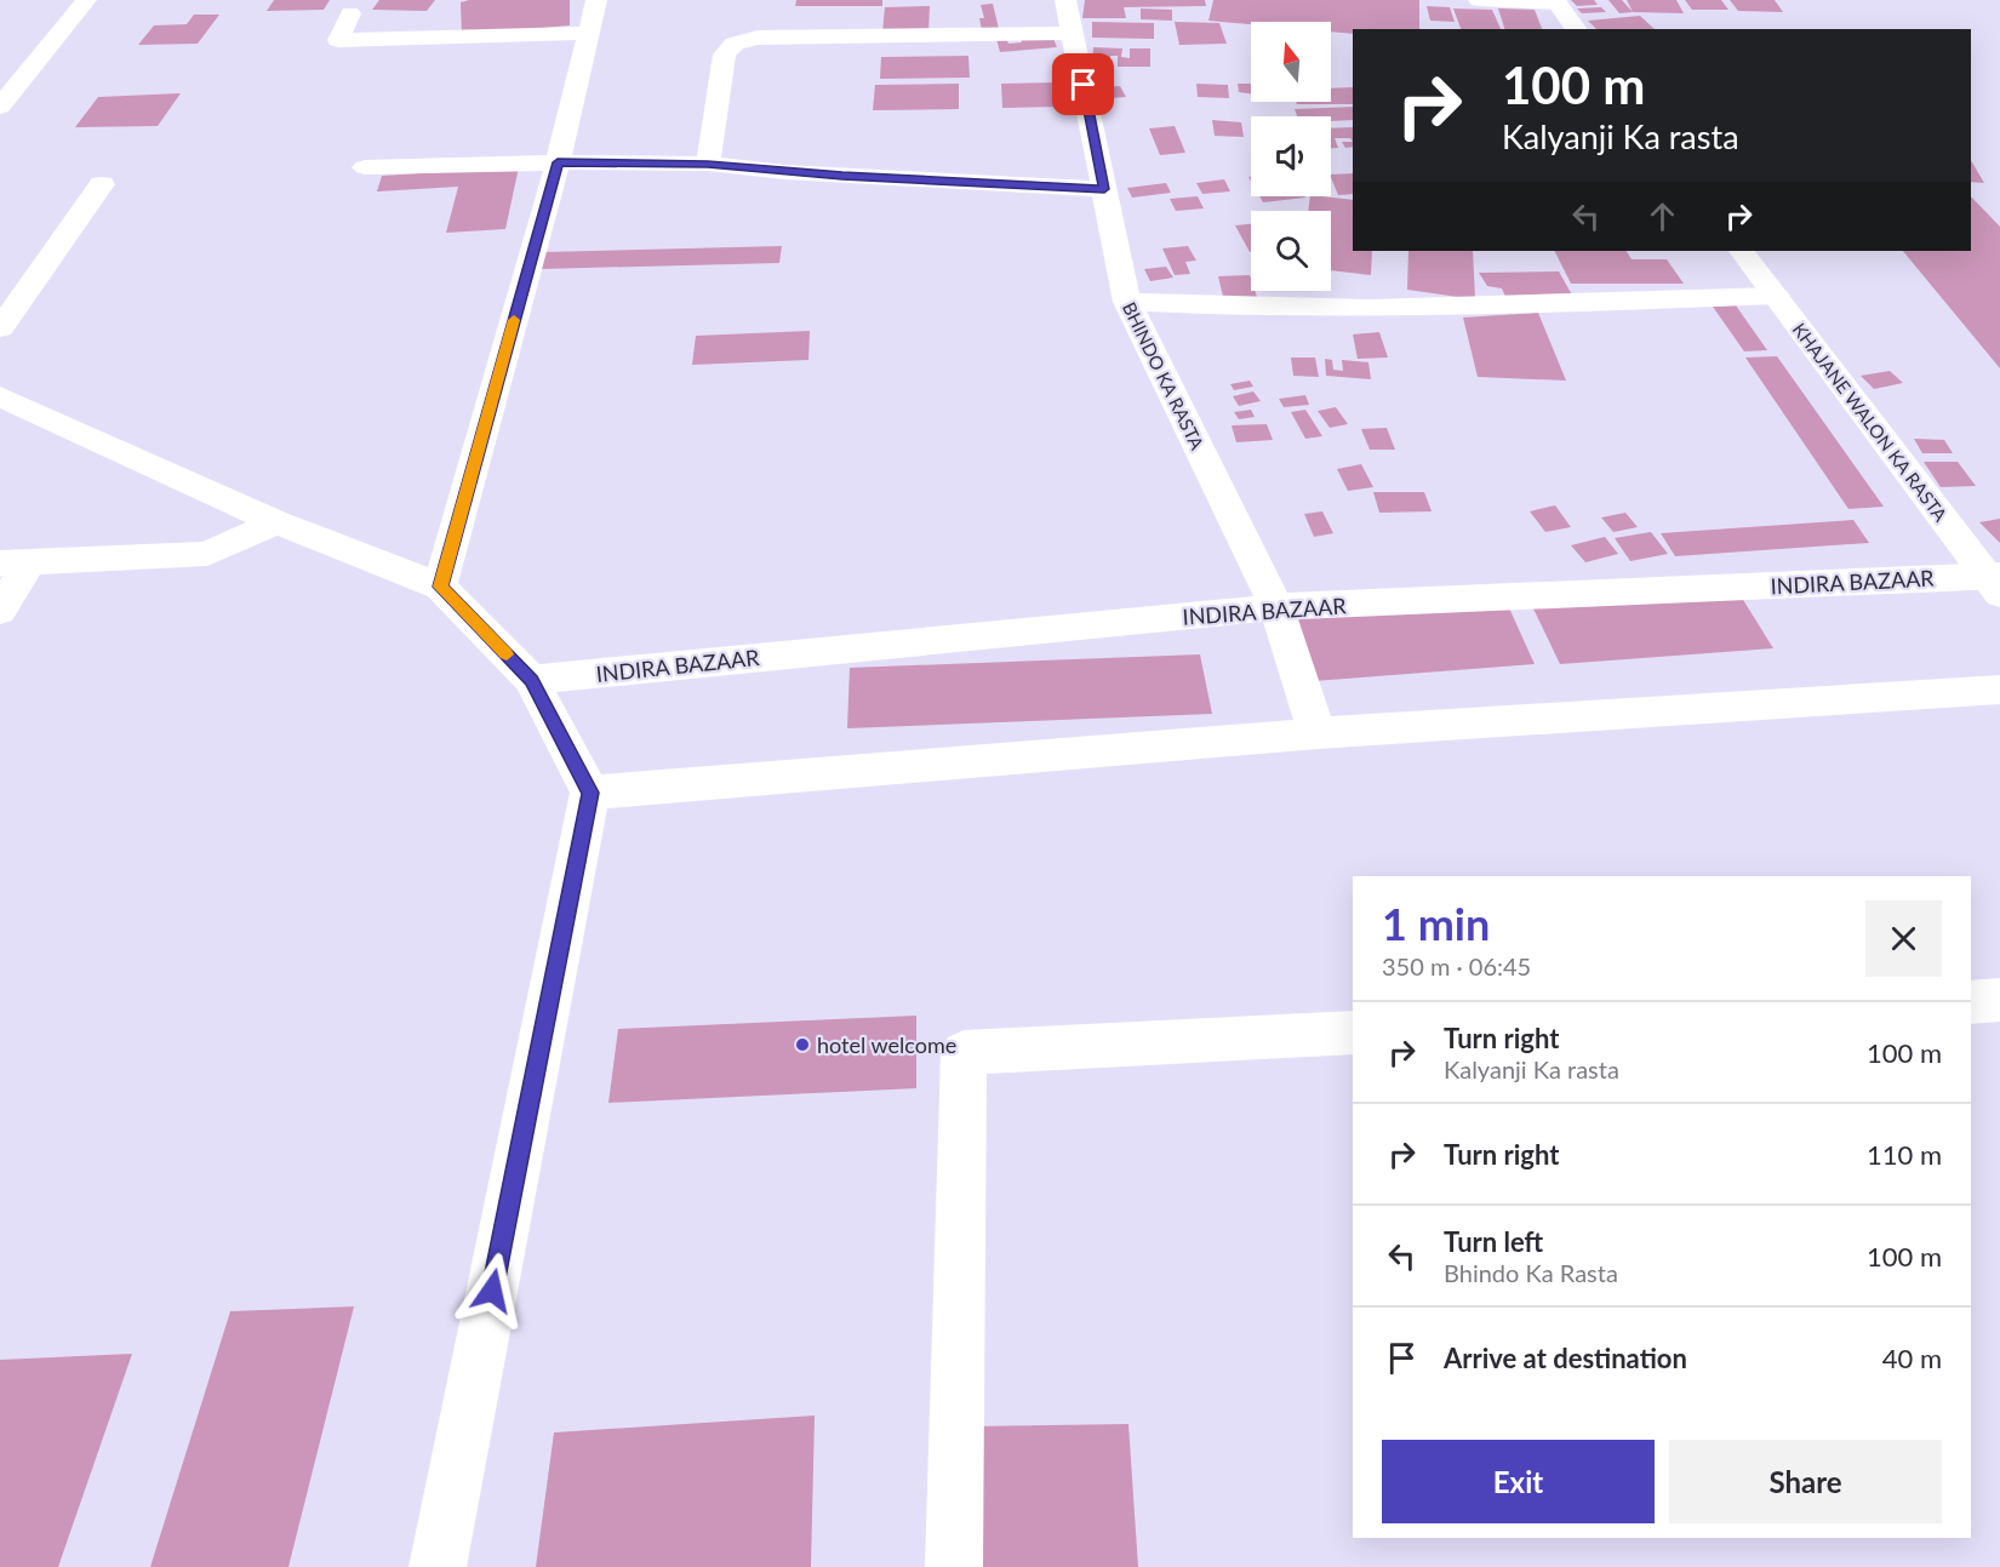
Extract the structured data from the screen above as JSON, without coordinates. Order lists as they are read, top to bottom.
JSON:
{
  "streets": {
    "street": ["BHINDO KA RASTA", "KHAJANE WALON KA RASTA", "INDIRA BAZAAR"]
  },
  "crossings": [
    ["BHINDO KA RASTA", "INDIRA BAZAAR"],
    ["KHAJANE WALON KA RASTA", "INDIRA BAZAAR"]
  ],
  "places": ["hotel welcome"],
  "north": "top",
  "page": {
    "turn": ["100 m", "Kalyanji Ka rasta"],
    "heading": ["1 min", "350 m · 06:45"],
    "list": [
      {
        "name": "Turn right",
        "note": "Kalyanji Ka rasta",
        "value": "100 m"
      },
      {
        "name": "Turn right",
        "value": "110 m"
      },
      {
        "name": "Turn left",
        "note": "Bhindo Ka Rasta",
        "value": "100 m"
      },
      {
        "name": "Arrive at destination",
        "value": "40 m"
      }
    ],
    "buttons": ["Exit", "Share"]
  }
}
